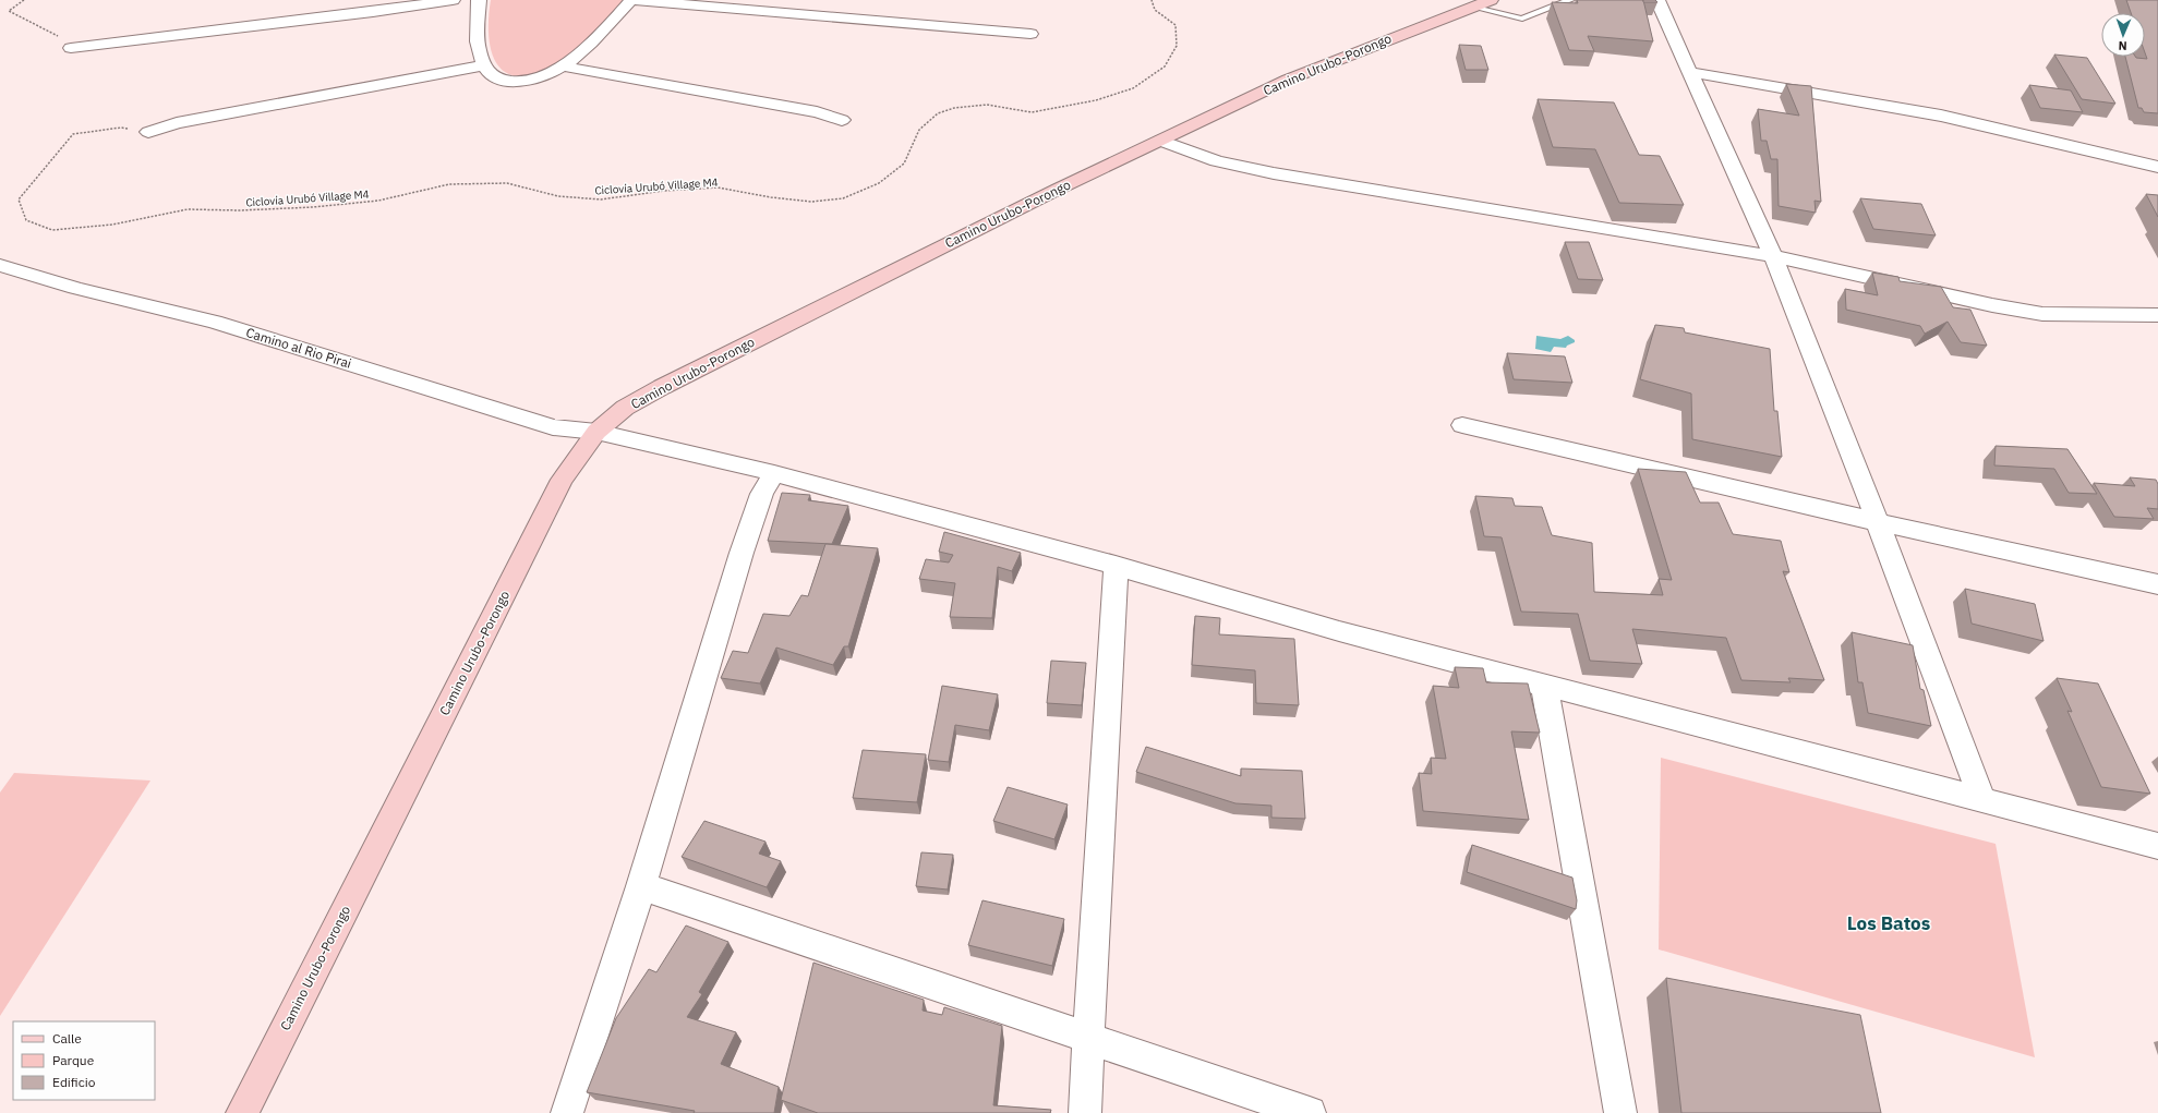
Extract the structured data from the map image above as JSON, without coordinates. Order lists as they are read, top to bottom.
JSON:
{
  "streets": {
    "main road": ["Camino Urubo-Porongo"],
    "street": ["Camino al Rio Pirai"],
    "path": ["Ciclovía Urubó Village M4"]
  },
  "crossings": [
    ["Camino Urubo-Porongo", "Camino al Rio Pirai"]
  ],
  "districts": ["Los Batos"],
  "legend": ["Calle", "Parque", "Edificio"],
  "north": "bottom"
}
